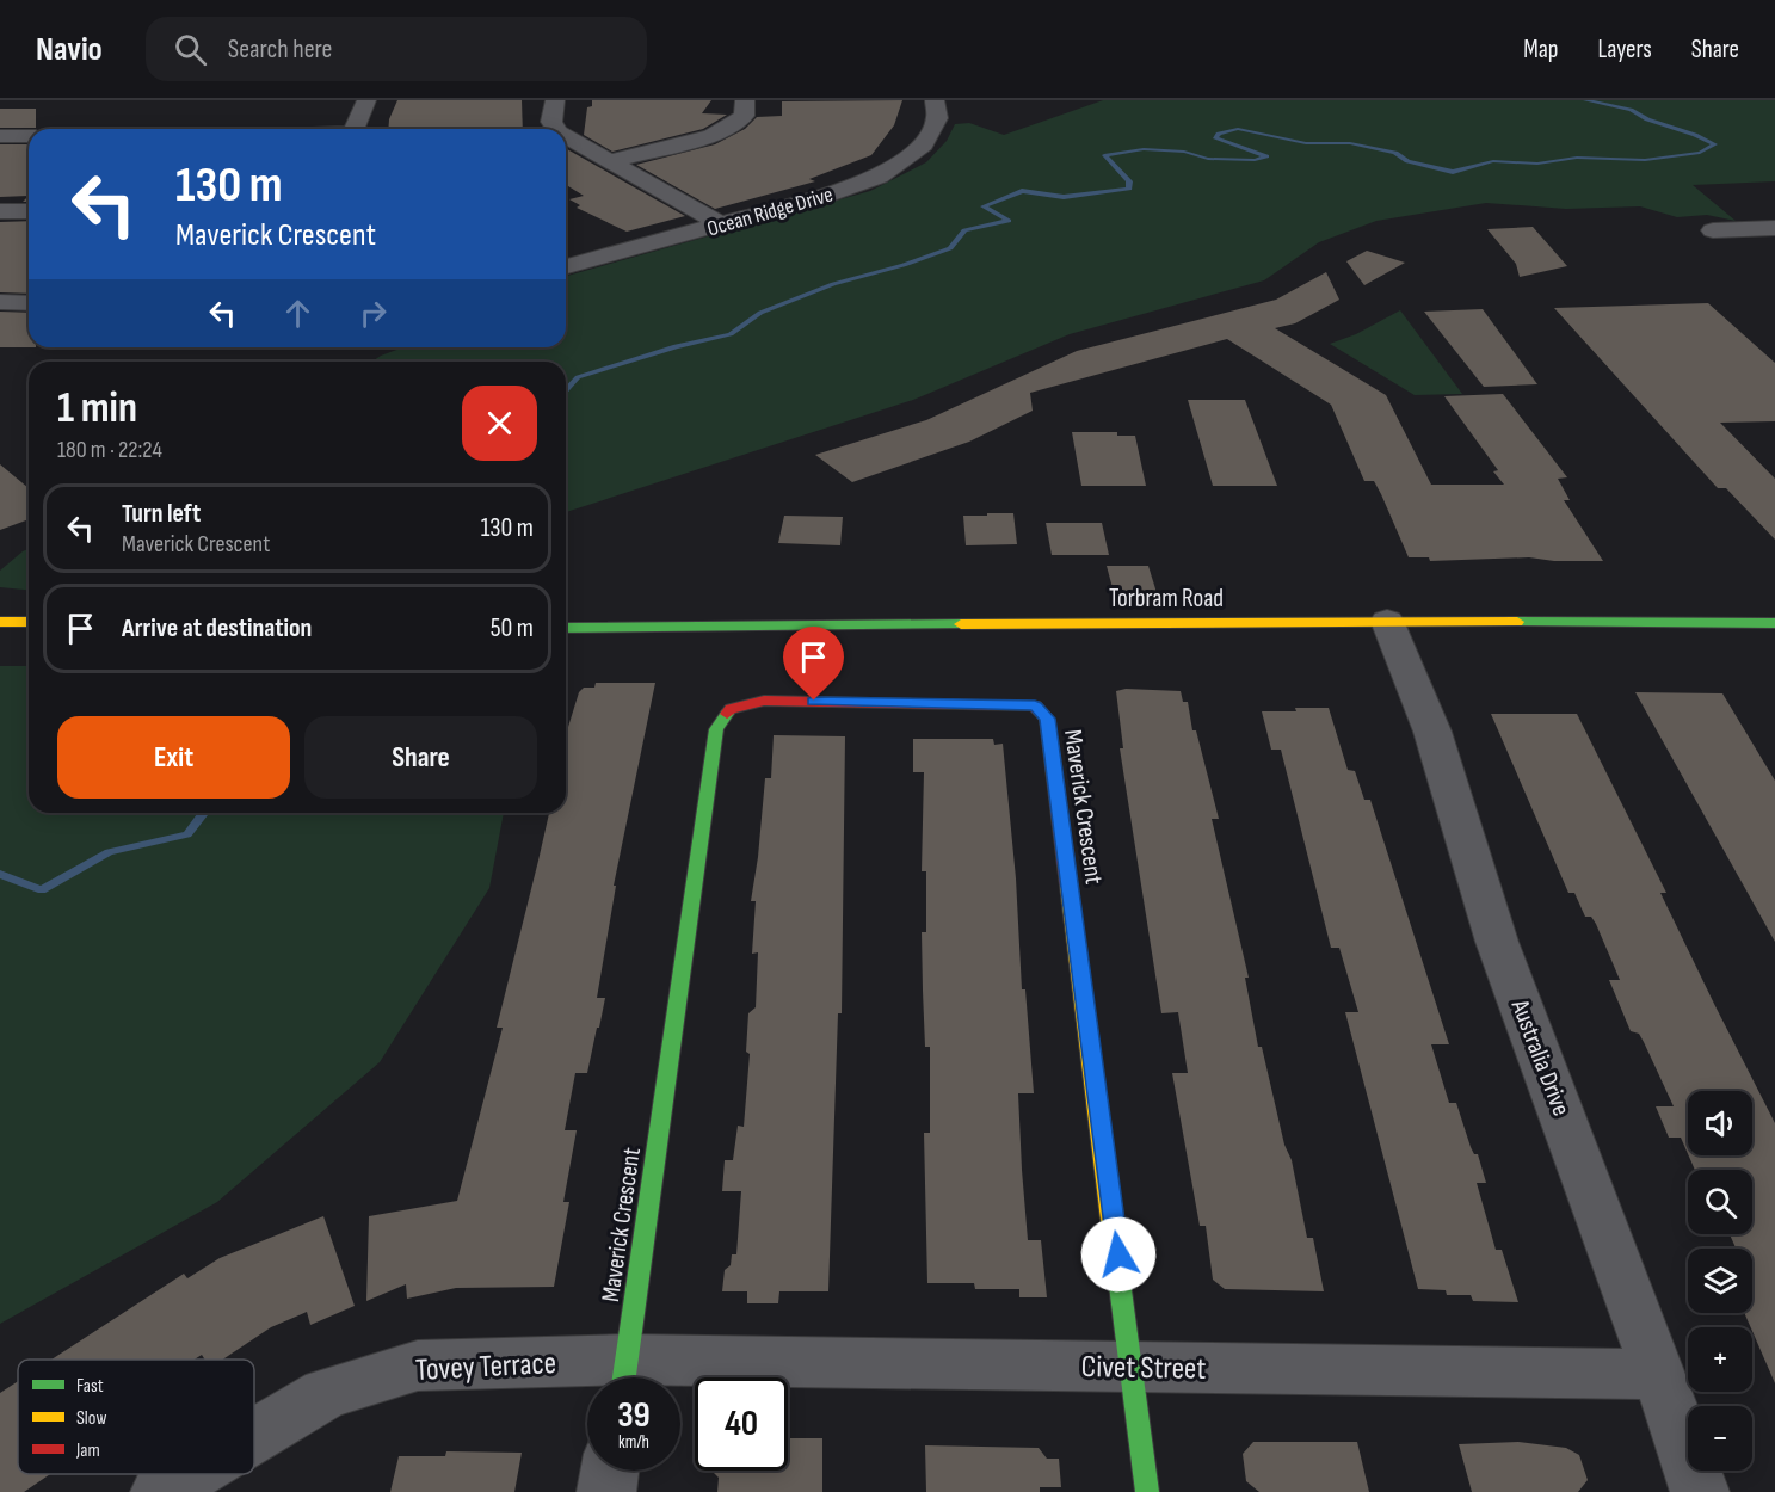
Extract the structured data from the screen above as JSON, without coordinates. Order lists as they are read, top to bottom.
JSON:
{
  "streets": {
    "street": [
      "Ocean Ridge Drive",
      "Torbram Road",
      "Maverick Crescent",
      "Australia Drive",
      "Tovey Terrace",
      "Civet Street"
    ]
  },
  "crossings": [
    ["Torbram Road", "Australia Drive"],
    ["Maverick Crescent", "Tovey Terrace"],
    ["Maverick Crescent", "Civet Street"],
    ["Australia Drive", "Civet Street"],
    ["Tovey Terrace", "Civet Street"]
  ],
  "legend": ["Fast", "Slow", "Jam"],
  "page": {
    "header": "Navio",
    "search": "Search here",
    "nav": ["Map", "Layers", "Share"],
    "turn": ["130 m", "Maverick Crescent"],
    "heading": ["1 min", "180 m · 22:24"],
    "list": [
      {
        "name": "Turn left",
        "note": "Maverick Crescent",
        "value": "130 m"
      },
      {
        "name": "Arrive at destination",
        "value": "50 m"
      }
    ],
    "buttons": ["Exit", "Share"],
    "map_buttons": ["+", "−"],
    "speed": "39 km/h",
    "limit": "40"
  }
}
